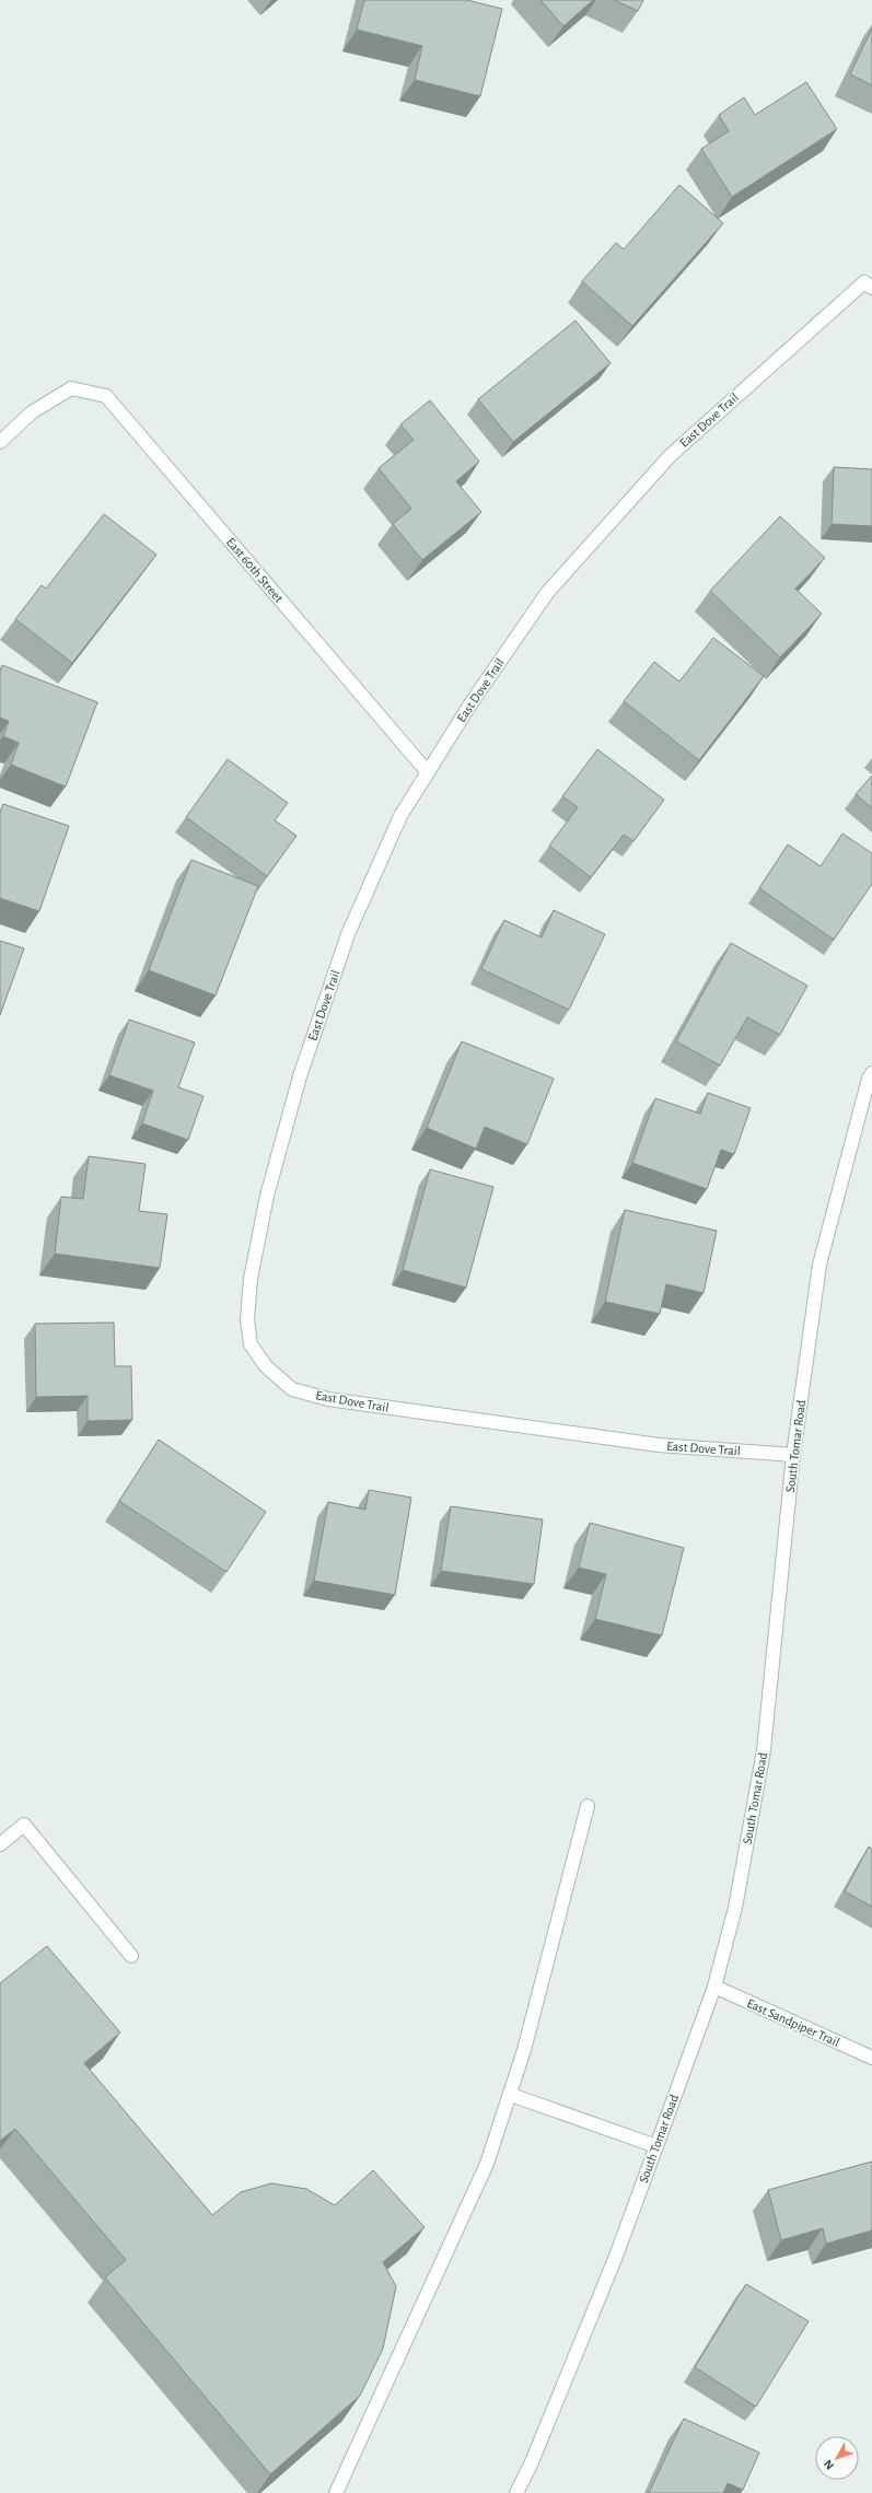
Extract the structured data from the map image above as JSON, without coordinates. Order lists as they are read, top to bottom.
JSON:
{
  "streets": {
    "street": [
      "East Dove Trail",
      "East 60th Street",
      "South Tomar Road",
      "East Sandpiper Trail"
    ]
  },
  "crossings": [
    ["East Dove Trail", "East 60th Street"],
    ["East Dove Trail", "South Tomar Road"],
    ["South Tomar Road", "East Sandpiper Trail"]
  ],
  "north": "bottom left"
}
